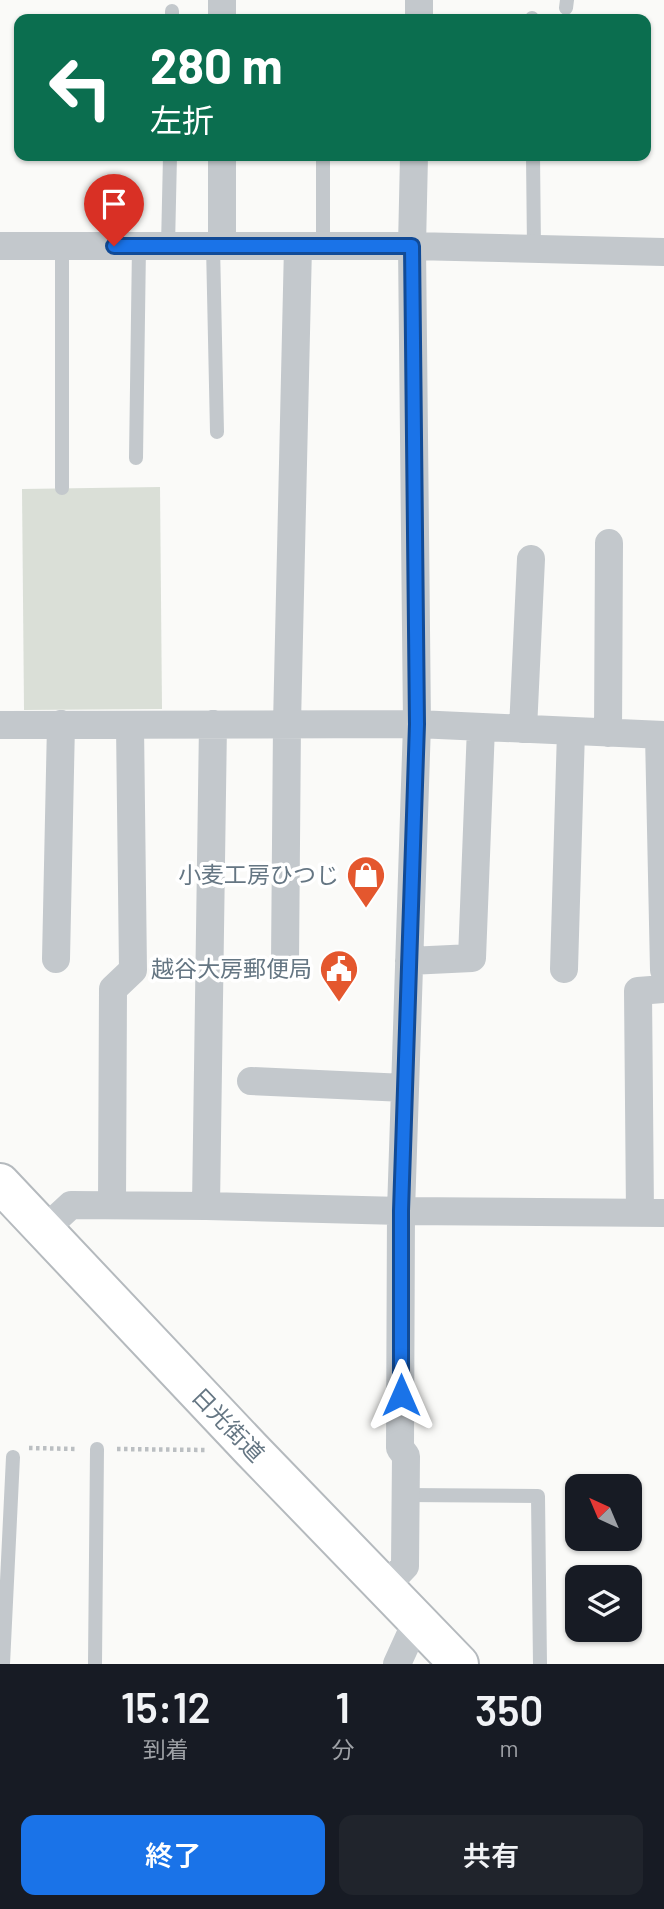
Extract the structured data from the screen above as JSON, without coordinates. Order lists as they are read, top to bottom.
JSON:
{
  "streets": {
    "main road": ["日光街道"]
  },
  "places": {
    "shop": ["小麦工房ひつじ"],
    "public building": ["越谷大房郵便局"]
  },
  "north": "top left",
  "page": {
    "turn": ["280 m", "左折"],
    "eta": [
      "15:12",
      "到着",
      "1",
      "分",
      "350",
      "m"
    ],
    "buttons": ["終了", "共有"]
  }
}
